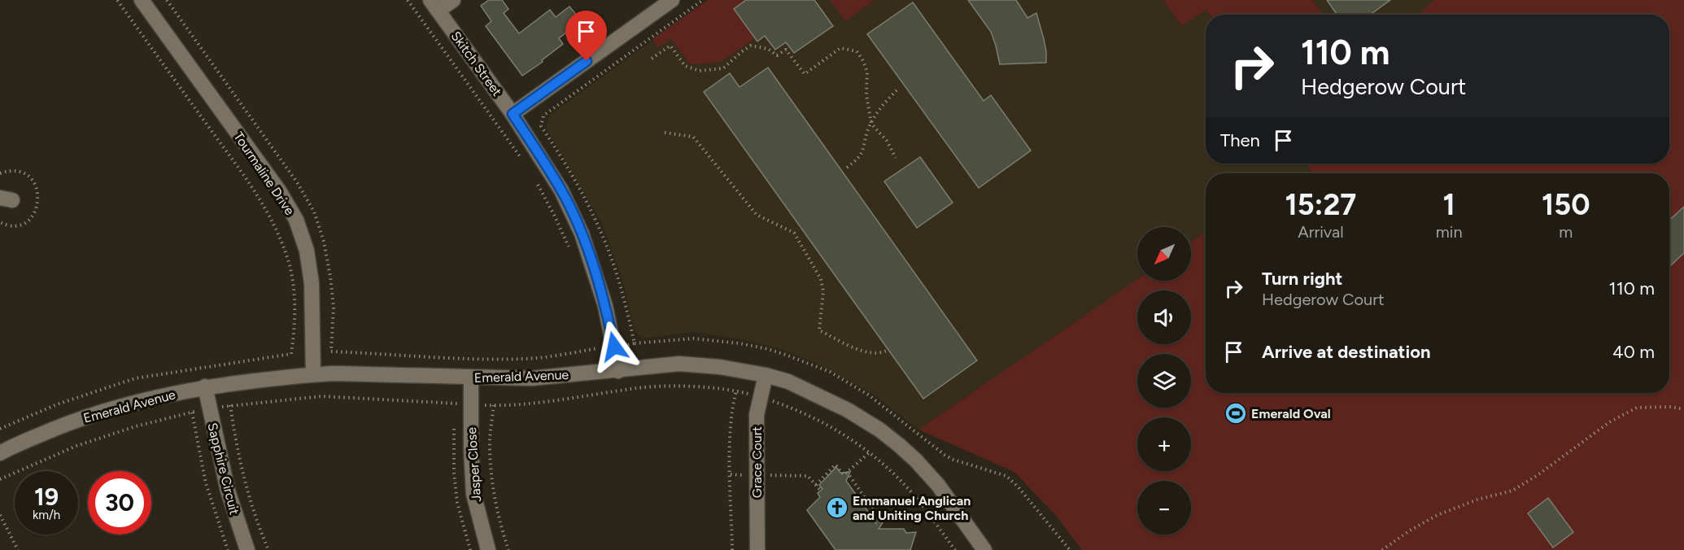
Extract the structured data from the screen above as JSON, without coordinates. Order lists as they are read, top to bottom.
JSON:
{
  "streets": {
    "street": [
      "Skitch Street",
      "Tourmaline Drive",
      "Emerald Avenue",
      "Grace Court",
      "Jasper Close",
      "Sapphire Circuit"
    ]
  },
  "crossings": [
    ["Skitch Street", "Emerald Avenue"],
    ["Tourmaline Drive", "Emerald Avenue"],
    ["Emerald Avenue", "Grace Court"],
    ["Emerald Avenue", "Jasper Close"],
    ["Emerald Avenue", "Sapphire Circuit"]
  ],
  "places": {
    "sports": ["Emerald Oval"],
    "church": ["Emmanuel Anglican and Uniting Church"]
  },
  "north": "bottom left",
  "page": {
    "turn": ["110 m", "Hedgerow Court"],
    "then": "Then",
    "eta": [
      "15:27",
      "Arrival",
      "1",
      "min",
      "150",
      "m"
    ],
    "map_buttons": ["+", "−"],
    "list": [
      {
        "name": "Turn right",
        "note": "Hedgerow Court",
        "value": "110 m"
      },
      {
        "name": "Arrive at destination",
        "value": "40 m"
      }
    ],
    "speed": "19 km/h",
    "limit": "30"
  }
}
